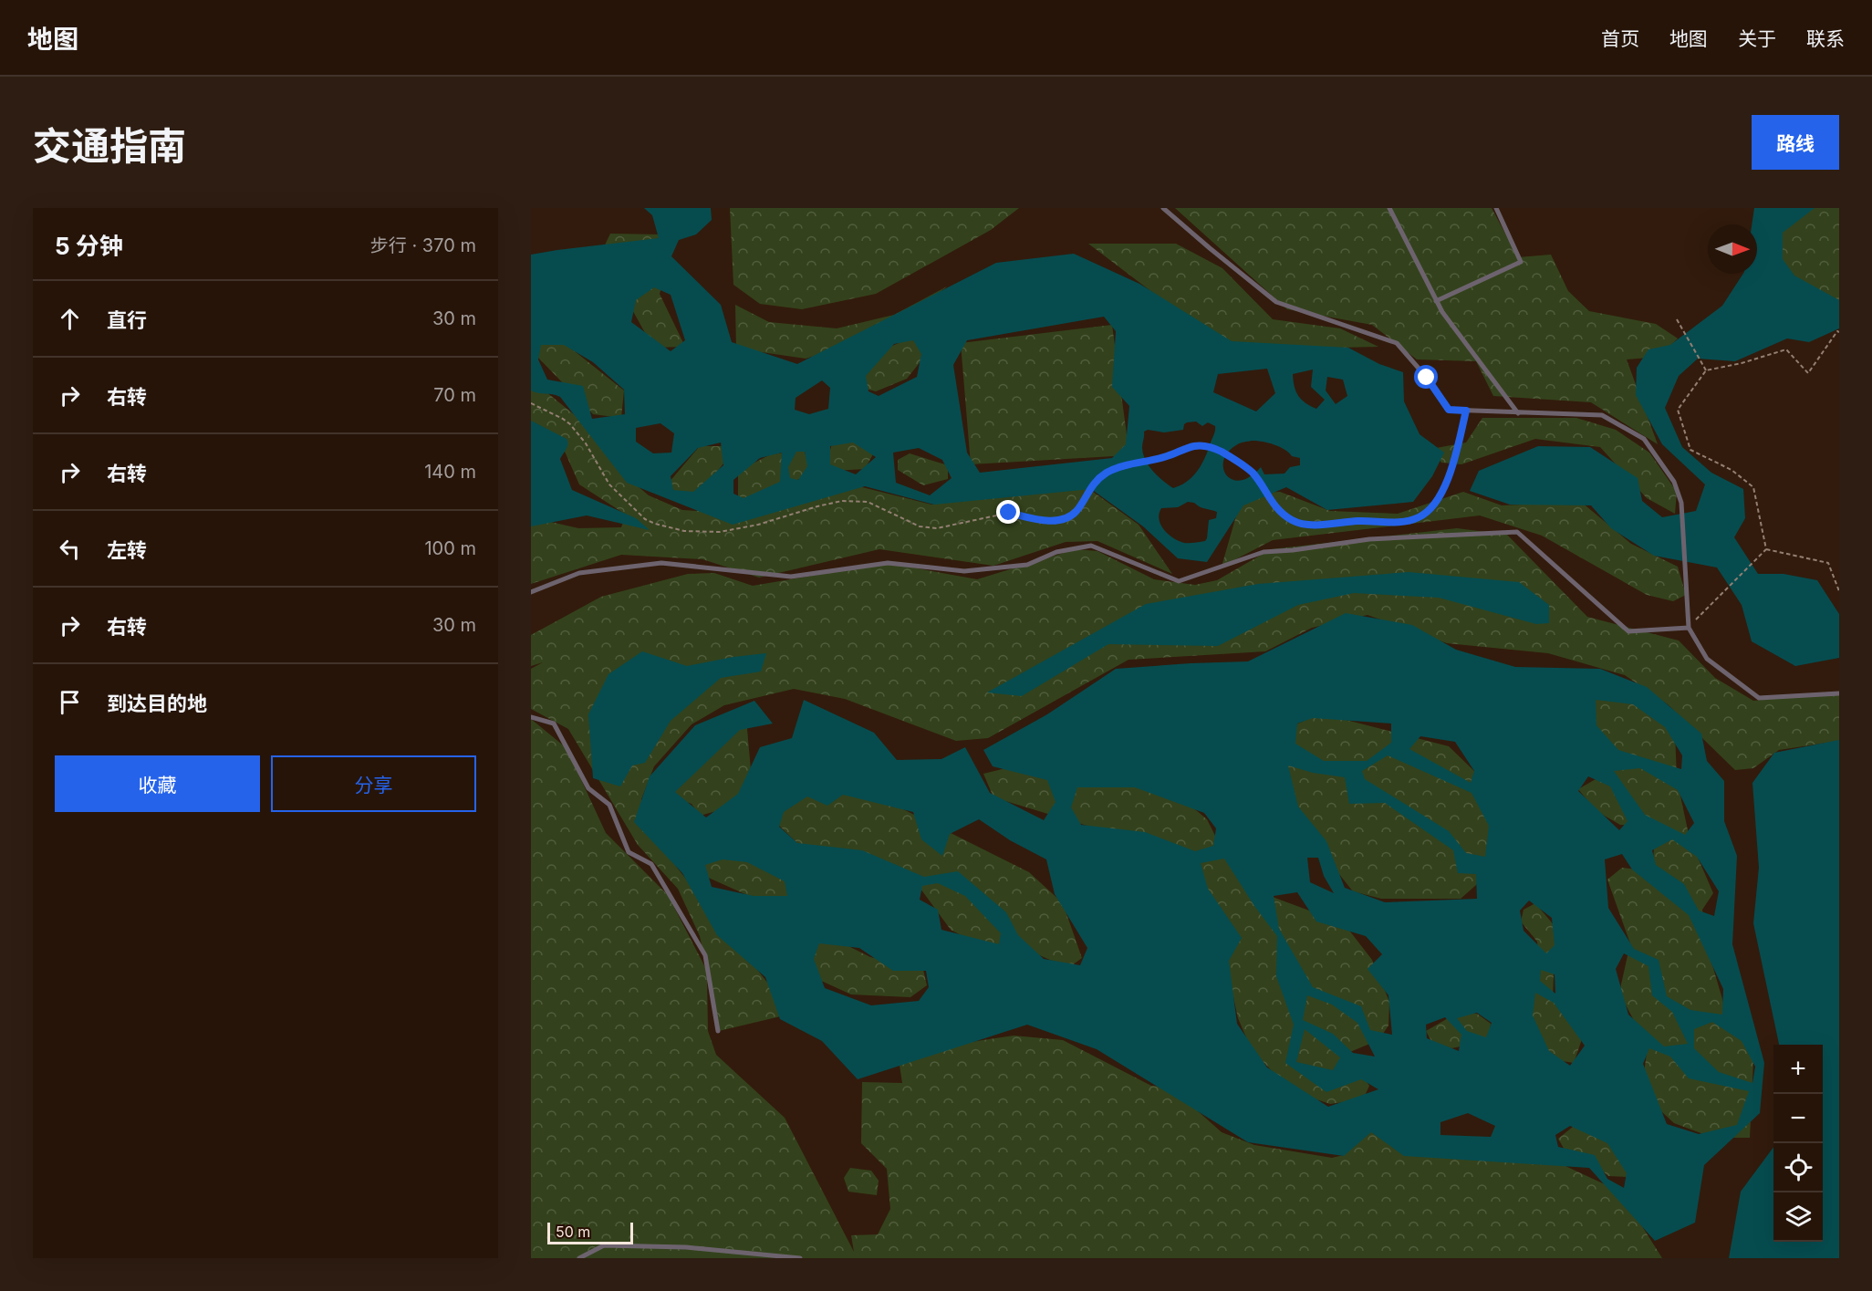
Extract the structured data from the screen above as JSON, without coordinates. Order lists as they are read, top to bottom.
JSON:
{
  "scale_bar": "50 m",
  "north": "right",
  "page": {
    "header": "地图",
    "nav": [
      "首页",
      "地图",
      "关于",
      "联系"
    ],
    "title": "交通指南",
    "buttons": [
      "路线",
      ["收藏", "分享"]
    ],
    "heading": ["5 分钟", "步行 · 370 m"],
    "list": [
      ["直行", "30 m"],
      ["右转", "70 m"],
      ["右转", "140 m"],
      ["左转", "100 m"],
      ["右转", "30 m"],
      "到达目的地"
    ],
    "map_buttons": ["+", "−"],
    "scale": "50 m"
  }
}
